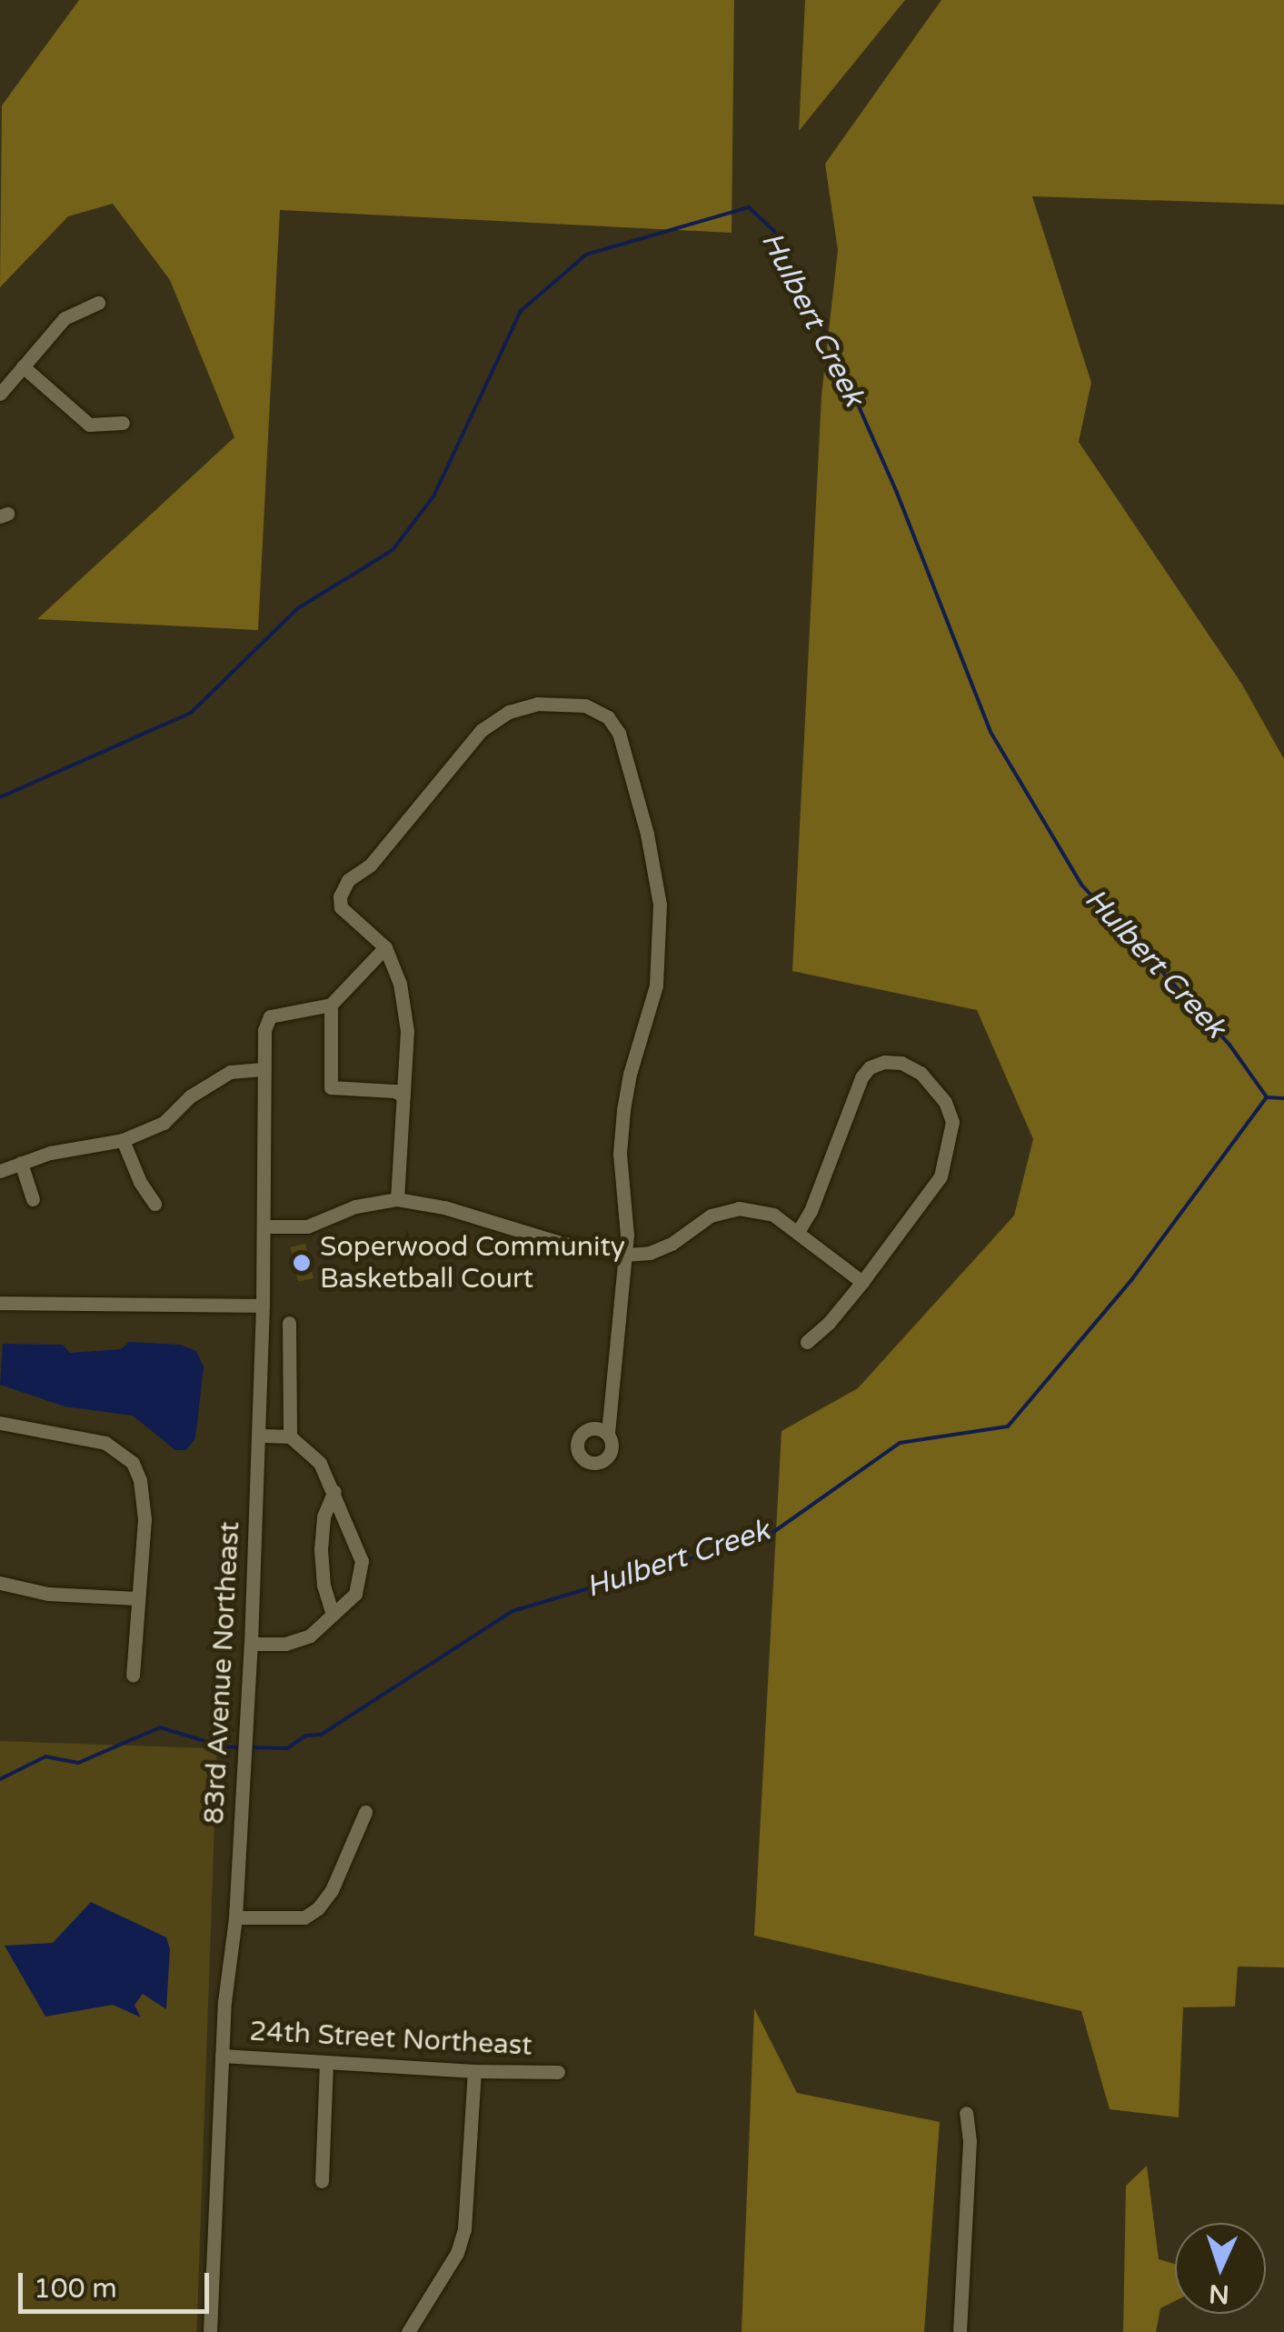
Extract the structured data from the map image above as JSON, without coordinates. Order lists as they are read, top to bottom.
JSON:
{
  "streets": {
    "street": ["83rd Avenue Northeast", "24th Street Northeast"]
  },
  "crossings": [
    ["83rd Avenue Northeast", "24th Street Northeast"]
  ],
  "water": ["Hulbert Creek"],
  "places": ["Soperwood Community Basketball Court"],
  "scale_bar": "100 m",
  "north": "bottom"
}
